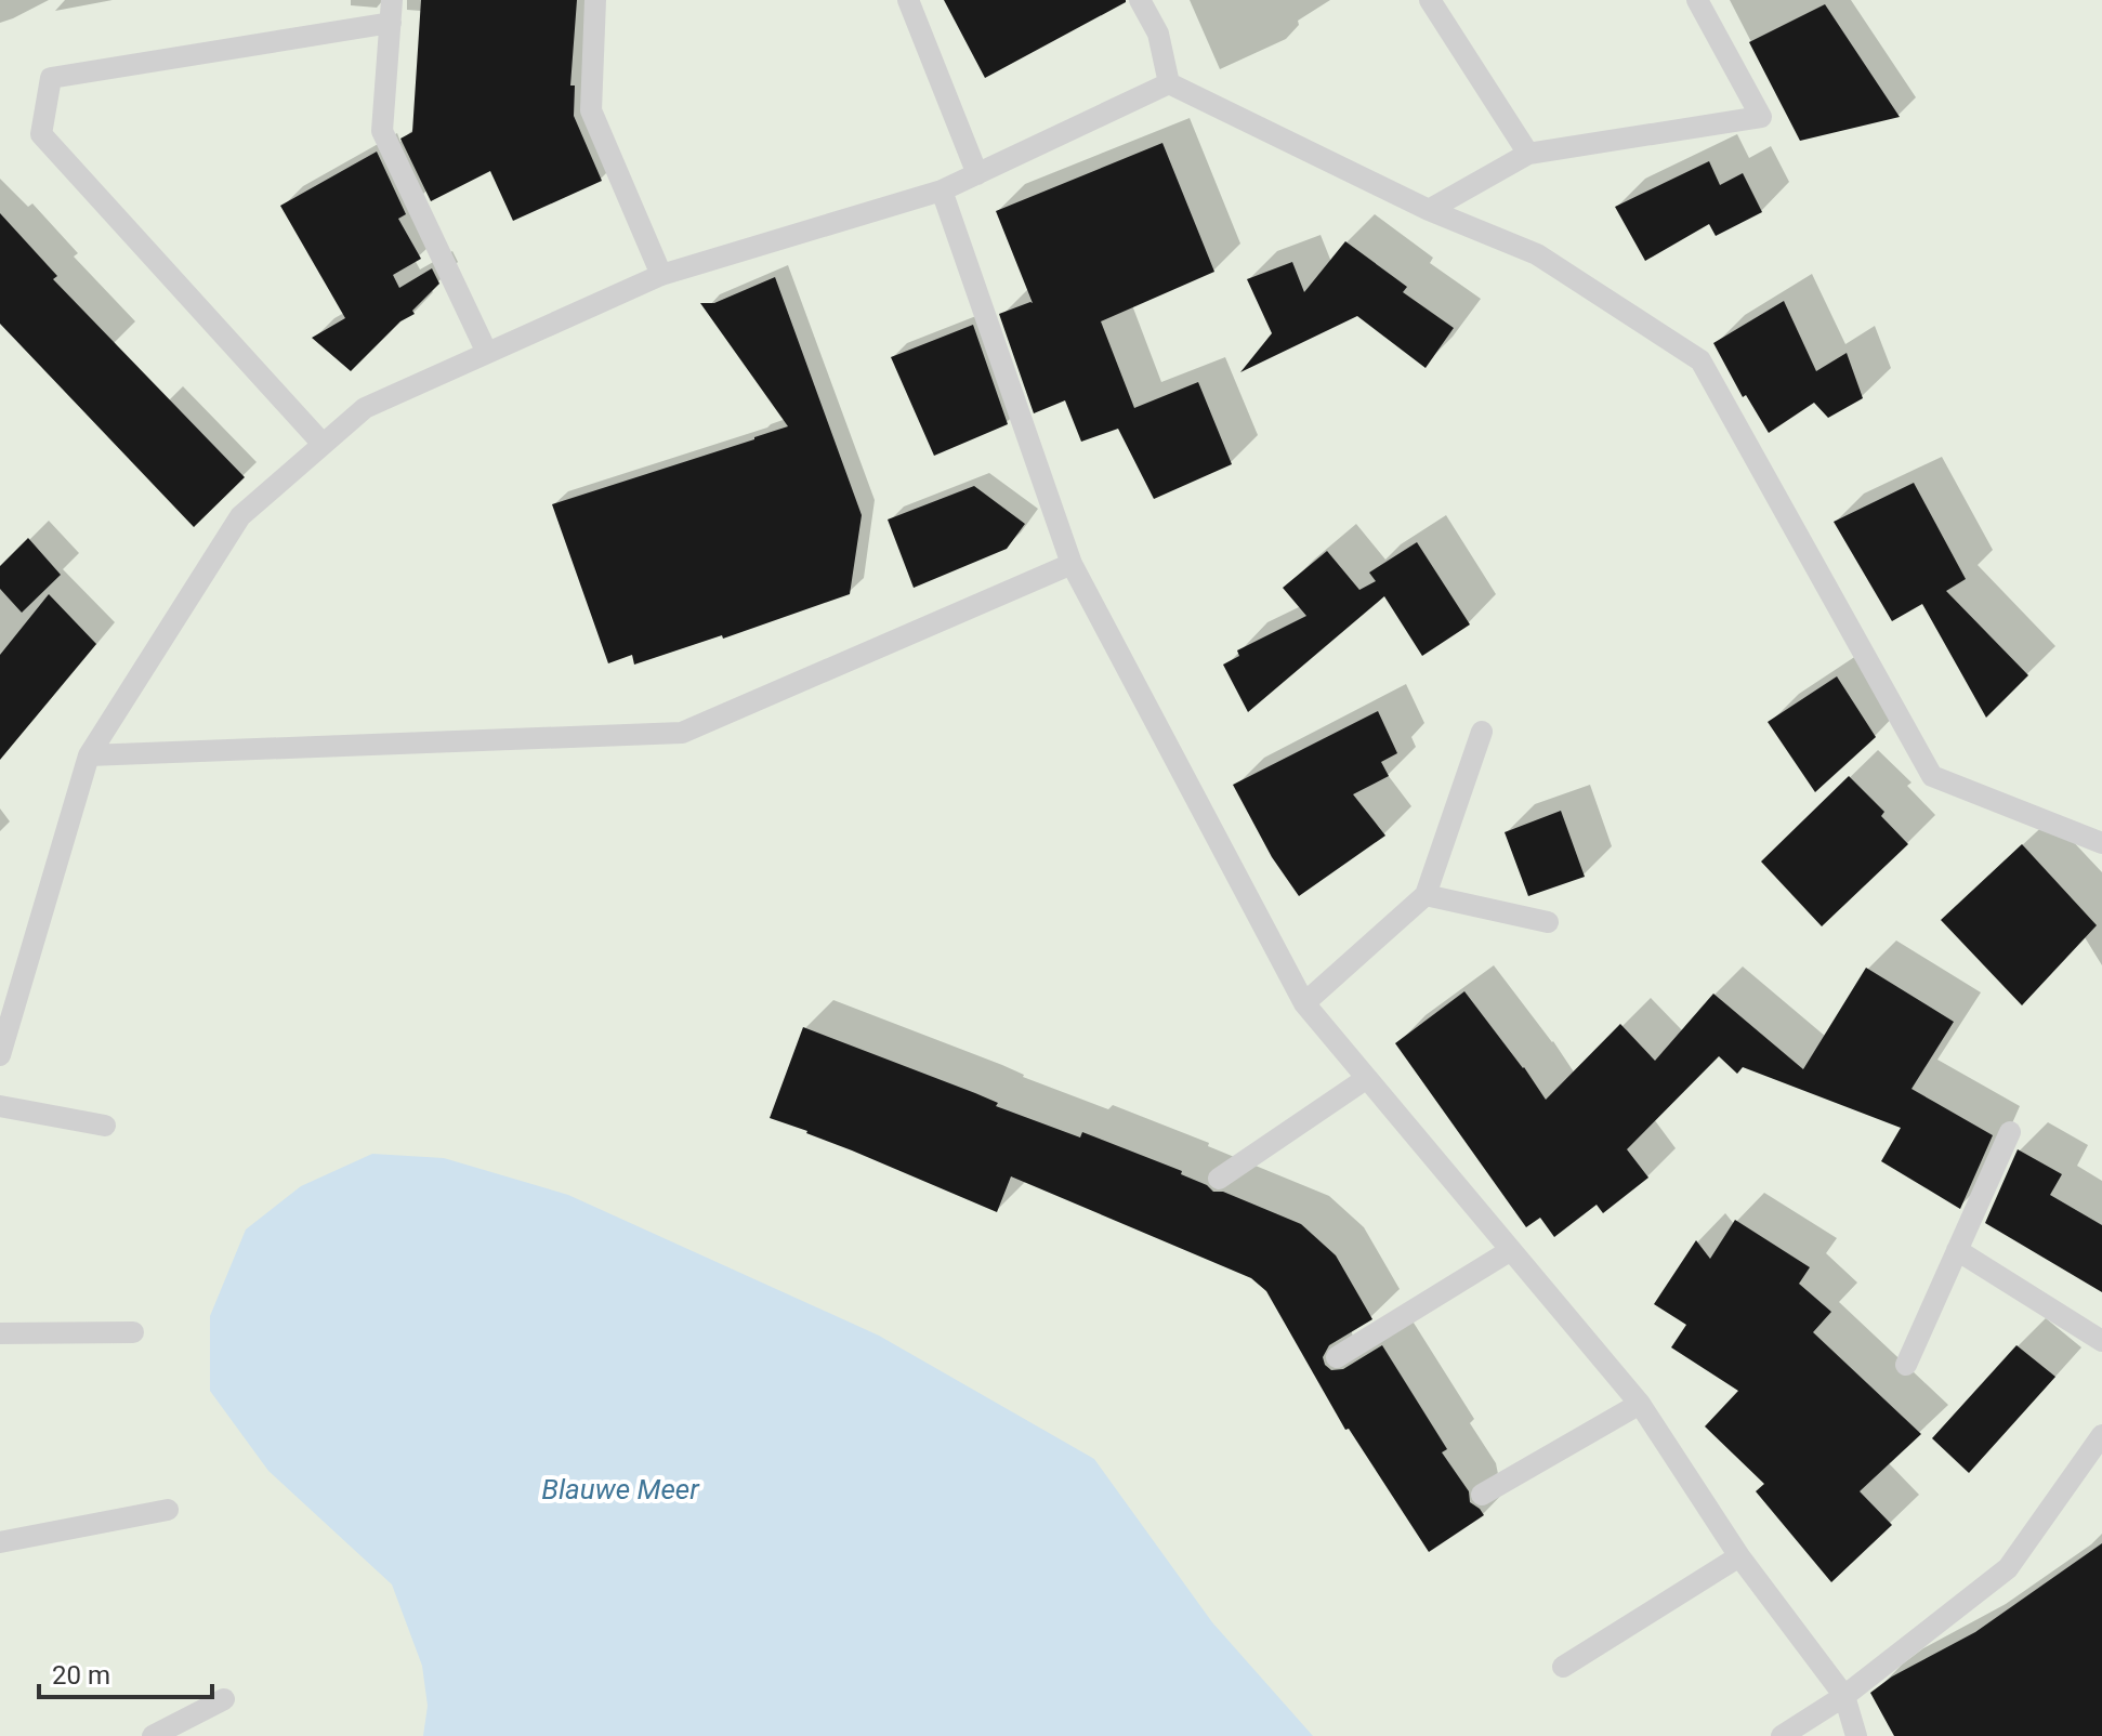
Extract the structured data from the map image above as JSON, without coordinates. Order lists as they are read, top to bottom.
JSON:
{
  "water": ["Blauwe Meer"],
  "scale_bar": "20 m"
}
